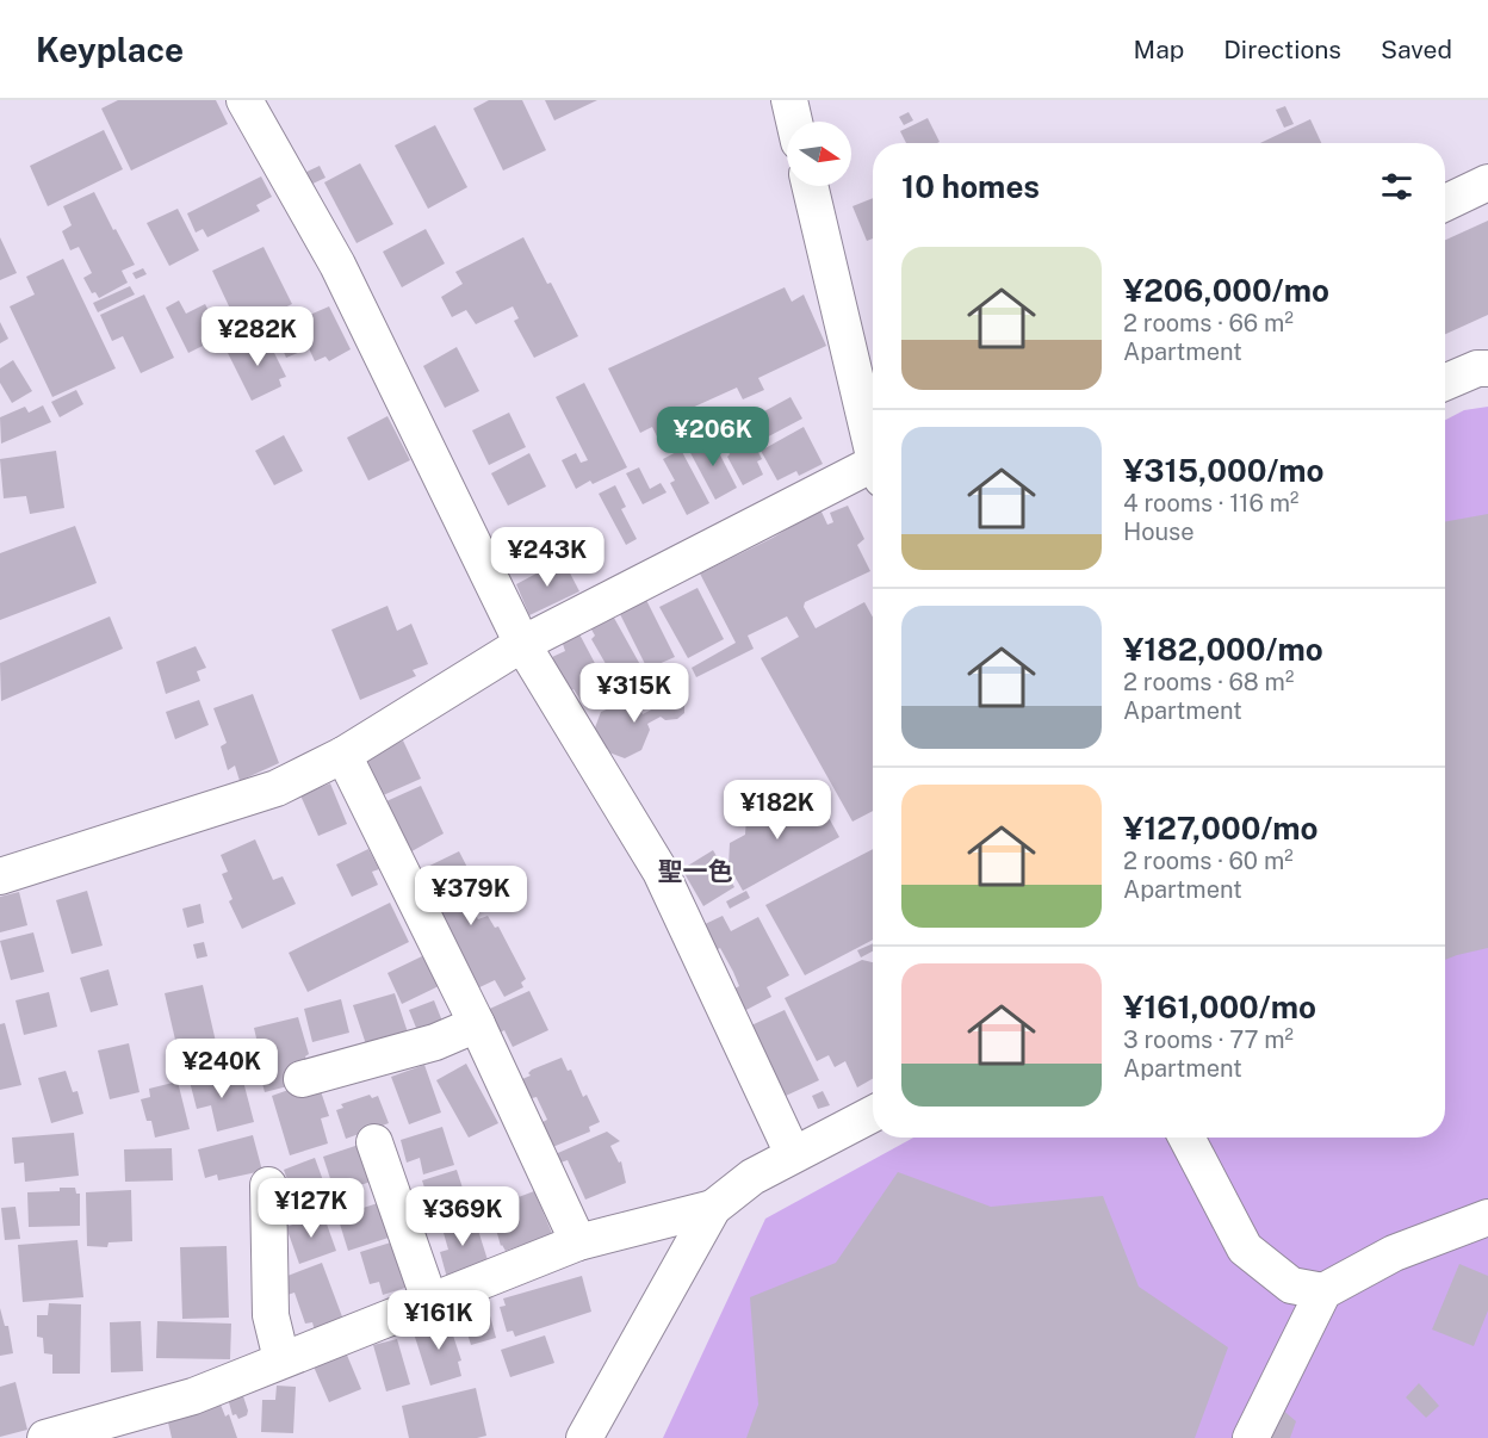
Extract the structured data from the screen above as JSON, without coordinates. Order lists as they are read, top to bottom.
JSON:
{
  "districts": ["聖一色"],
  "north": "right",
  "page": {
    "header": "Keyplace",
    "nav": ["Map", "Directions", "Saved"],
    "heading": "10 homes",
    "list": [
      {
        "name": "¥206,000/mo",
        "note": "2 rooms · 66 m² · Apartment"
      },
      {
        "name": "¥315,000/mo",
        "note": "4 rooms · 116 m² · House"
      },
      {
        "name": "¥182,000/mo",
        "note": "2 rooms · 68 m² · Apartment"
      },
      {
        "name": "¥127,000/mo",
        "note": "2 rooms · 60 m² · Apartment"
      },
      {
        "name": "¥161,000/mo",
        "note": "3 rooms · 77 m² · Apartment"
      }
    ],
    "price": [
      "¥282K",
      "¥206K",
      "¥243K",
      "¥315K",
      "¥182K",
      "¥379K",
      "¥240K",
      "¥127K",
      "¥369K",
      "¥161K"
    ]
  }
}
